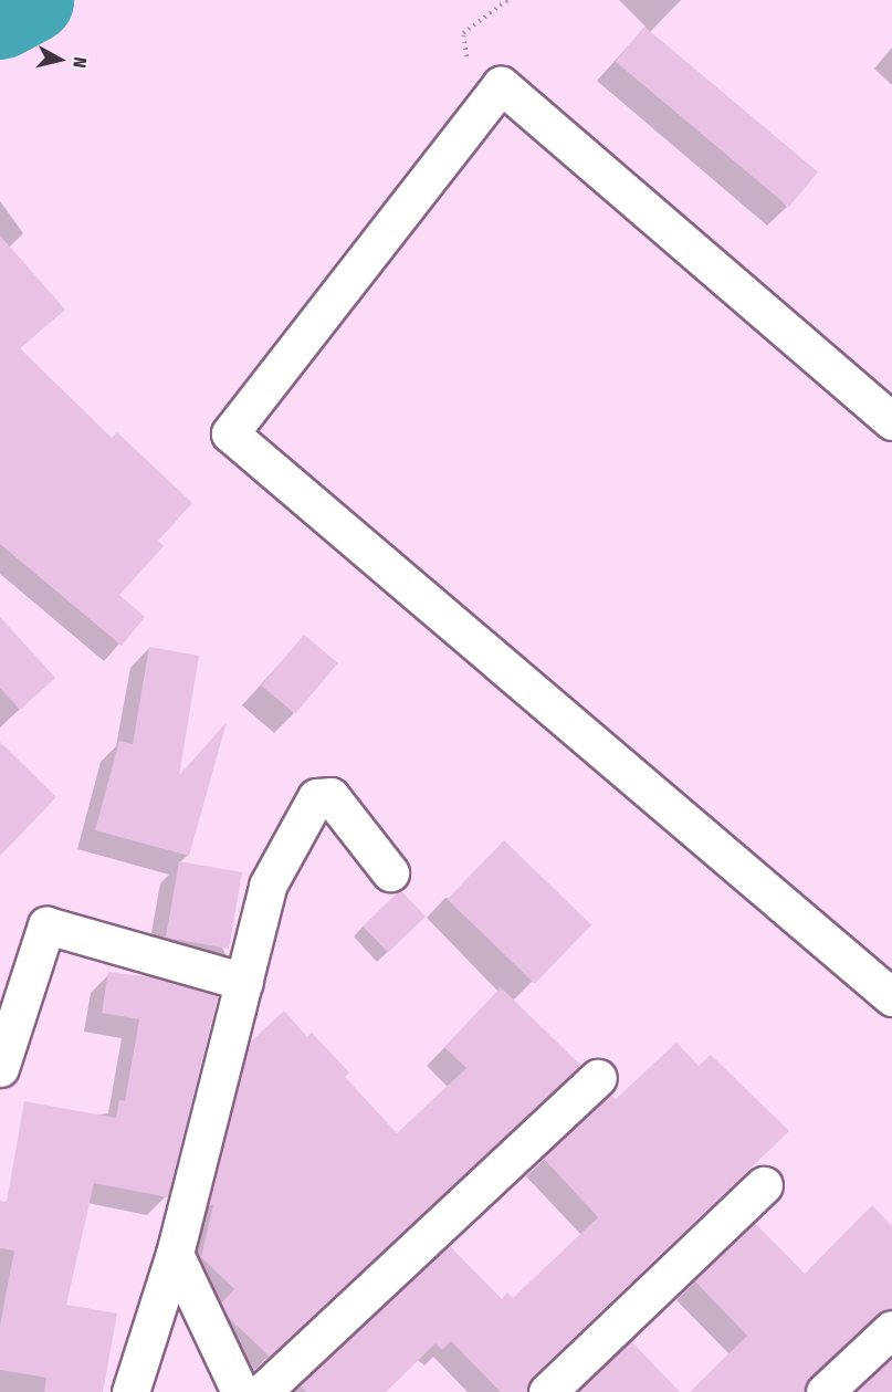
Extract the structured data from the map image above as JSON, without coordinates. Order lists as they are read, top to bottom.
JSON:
{
  "north": "right"
}
